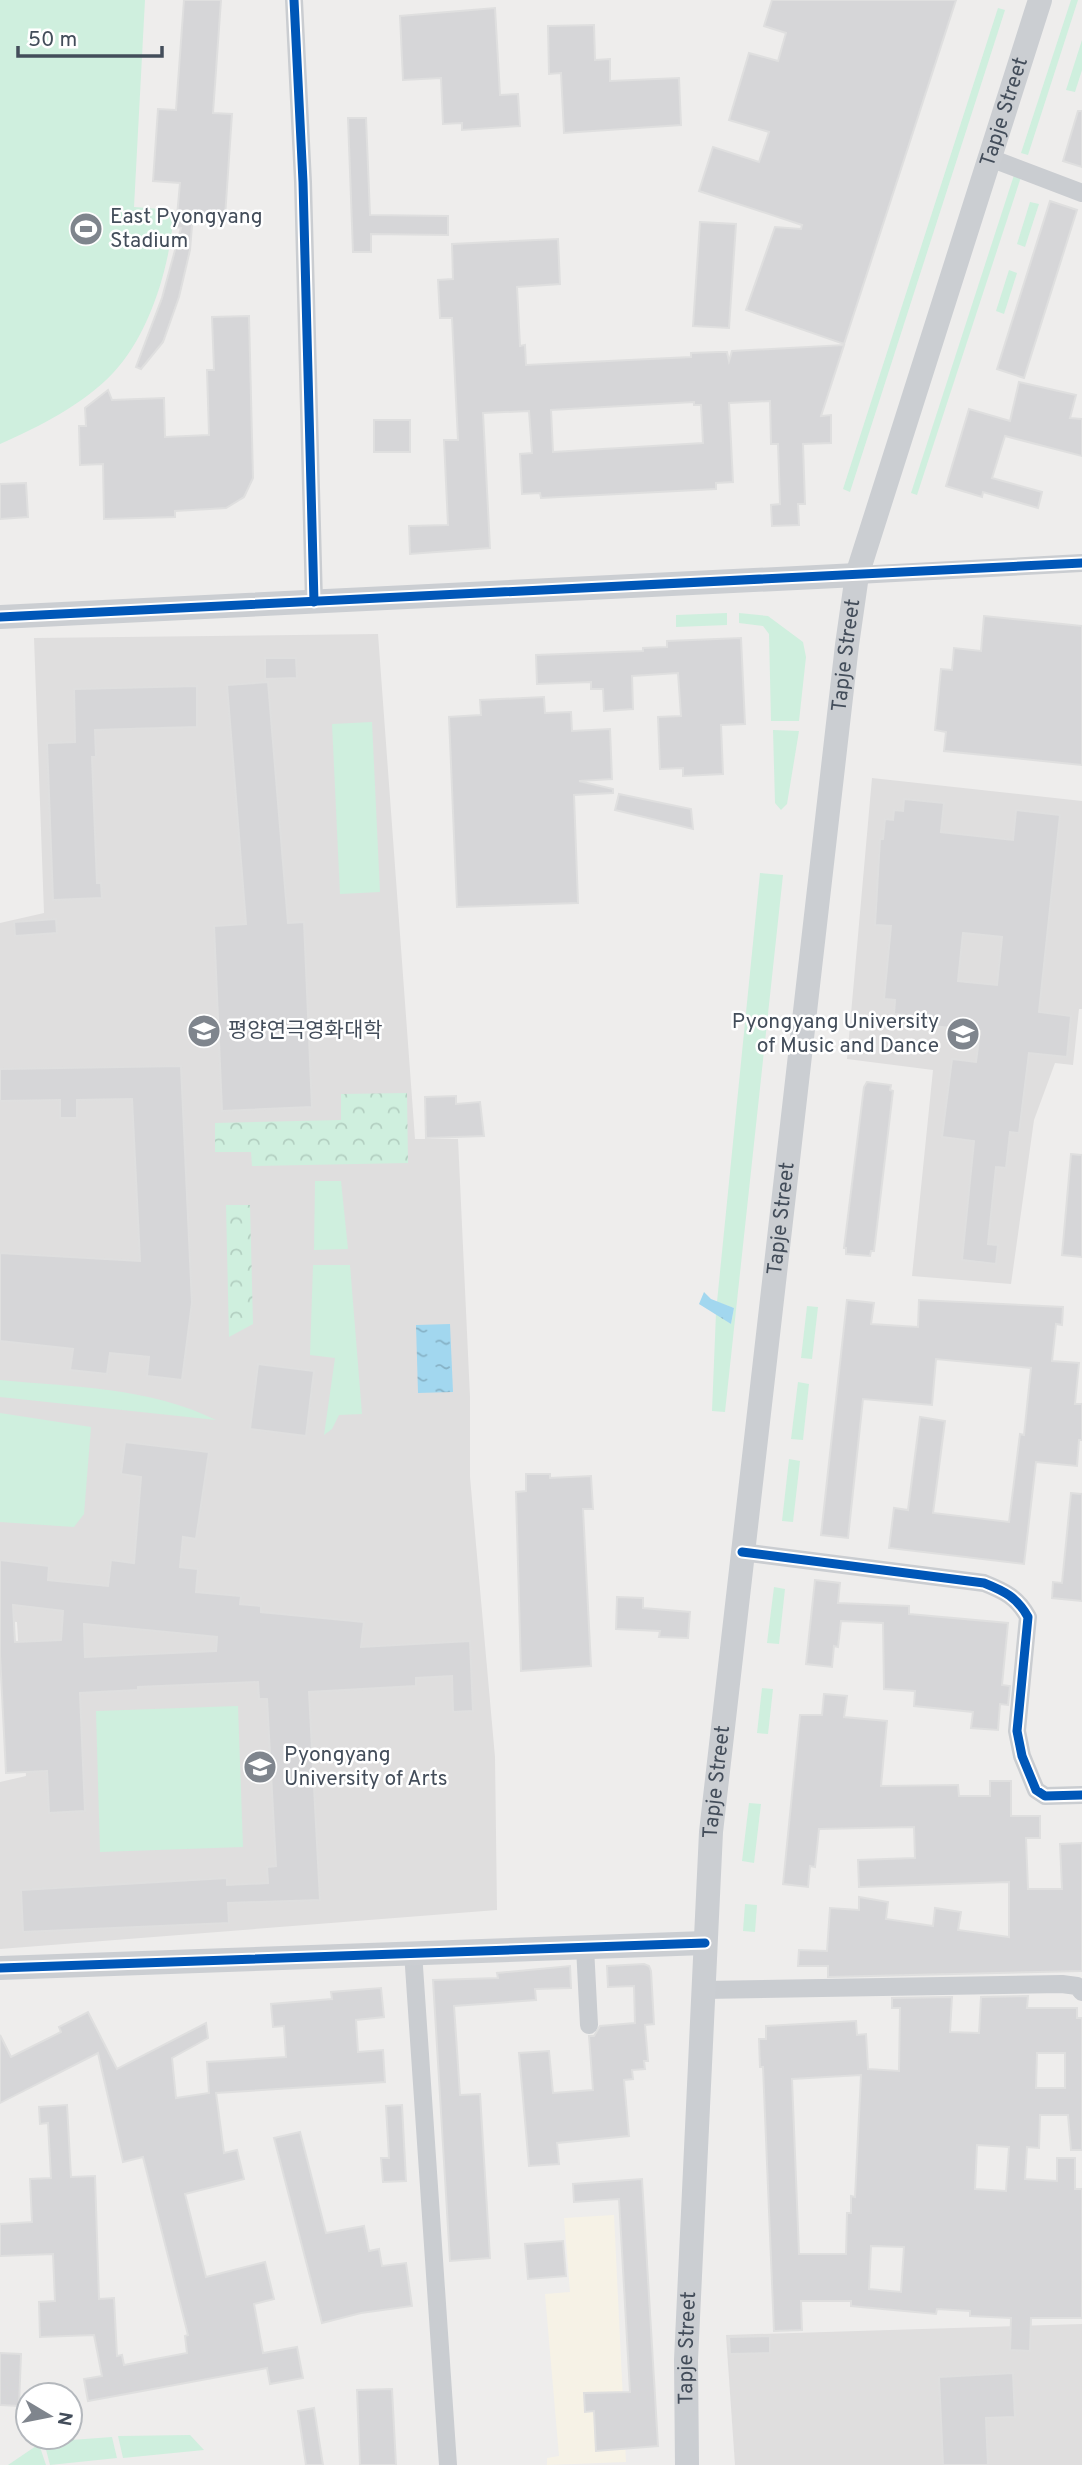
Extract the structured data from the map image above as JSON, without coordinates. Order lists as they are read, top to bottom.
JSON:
{
  "streets": {
    "main road": ["Tapje Street"]
  },
  "places": {
    "sports": ["East Pyongyang Stadium"],
    "school or university": ["평양연극영화대학", "Pyongyang University of Music and Dance", "Pyongyang University of Arts"]
  },
  "scale_bar": "50 m",
  "north": "right"
}
